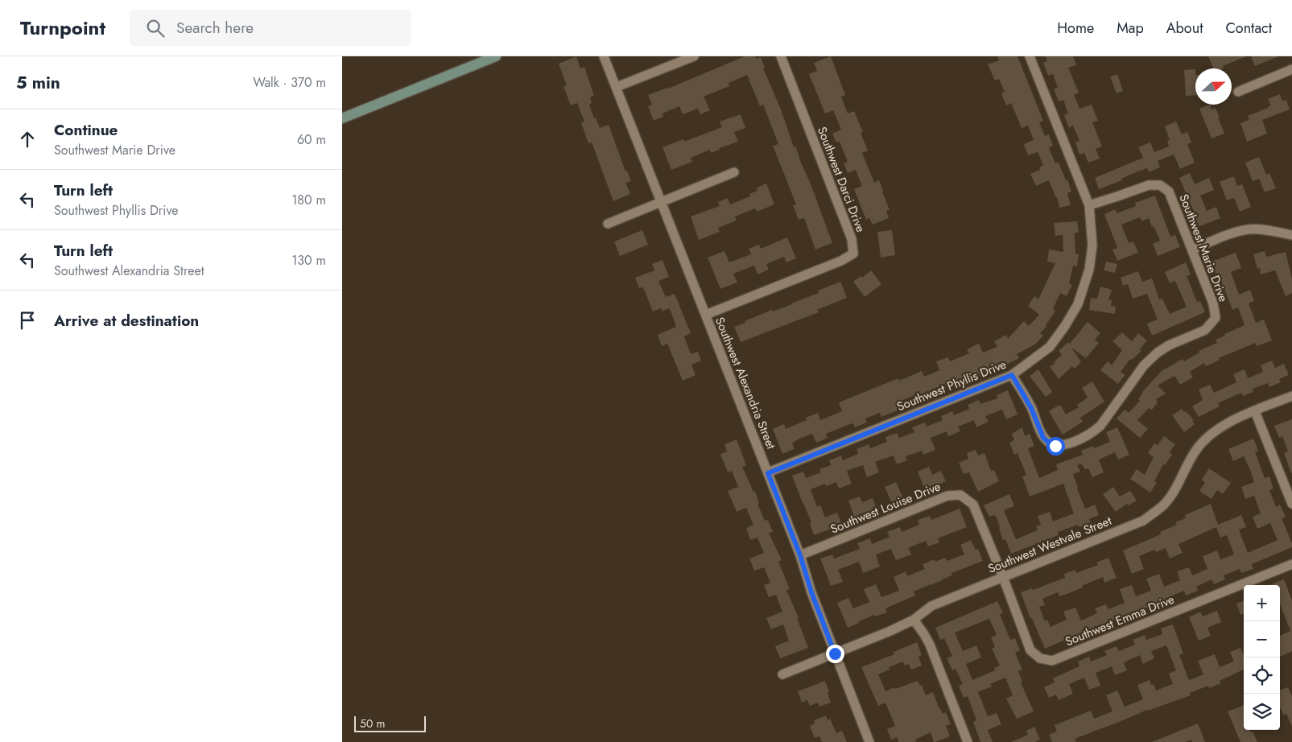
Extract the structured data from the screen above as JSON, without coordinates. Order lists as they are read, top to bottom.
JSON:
{
  "streets": {
    "street": [
      "Southwest Darci Drive",
      "Southwest Marie Drive",
      "Southwest Alexandria Street",
      "Southwest Phyllis Drive",
      "Southwest Louise Drive",
      "Southwest Westvale Street",
      "Southwest Emma Drive"
    ]
  },
  "crossings": [
    ["Southwest Darci Drive", "Southwest Alexandria Street"],
    ["Southwest Marie Drive", "Southwest Phyllis Drive"],
    ["Southwest Alexandria Street", "Southwest Phyllis Drive"],
    ["Southwest Alexandria Street", "Southwest Louise Drive"],
    ["Southwest Alexandria Street", "Southwest Westvale Street"],
    ["Southwest Louise Drive", "Southwest Westvale Street"],
    ["Southwest Louise Drive", "Southwest Emma Drive"],
    ["Southwest Westvale Street", "Southwest Emma Drive"]
  ],
  "scale_bar": "50 m",
  "north": "right",
  "page": {
    "header": "Turnpoint",
    "search": "Search here",
    "nav": [
      "Home",
      "Map",
      "About",
      "Contact"
    ],
    "heading": ["5 min", "Walk · 370 m"],
    "list": [
      ["Continue", "Southwest Marie Drive", "60 m"],
      ["Turn left", "Southwest Phyllis Drive", "180 m"],
      ["Turn left", "Southwest Alexandria Street", "130 m"],
      "Arrive at destination"
    ],
    "map_buttons": ["+", "−"],
    "scale": "50 m"
  }
}
